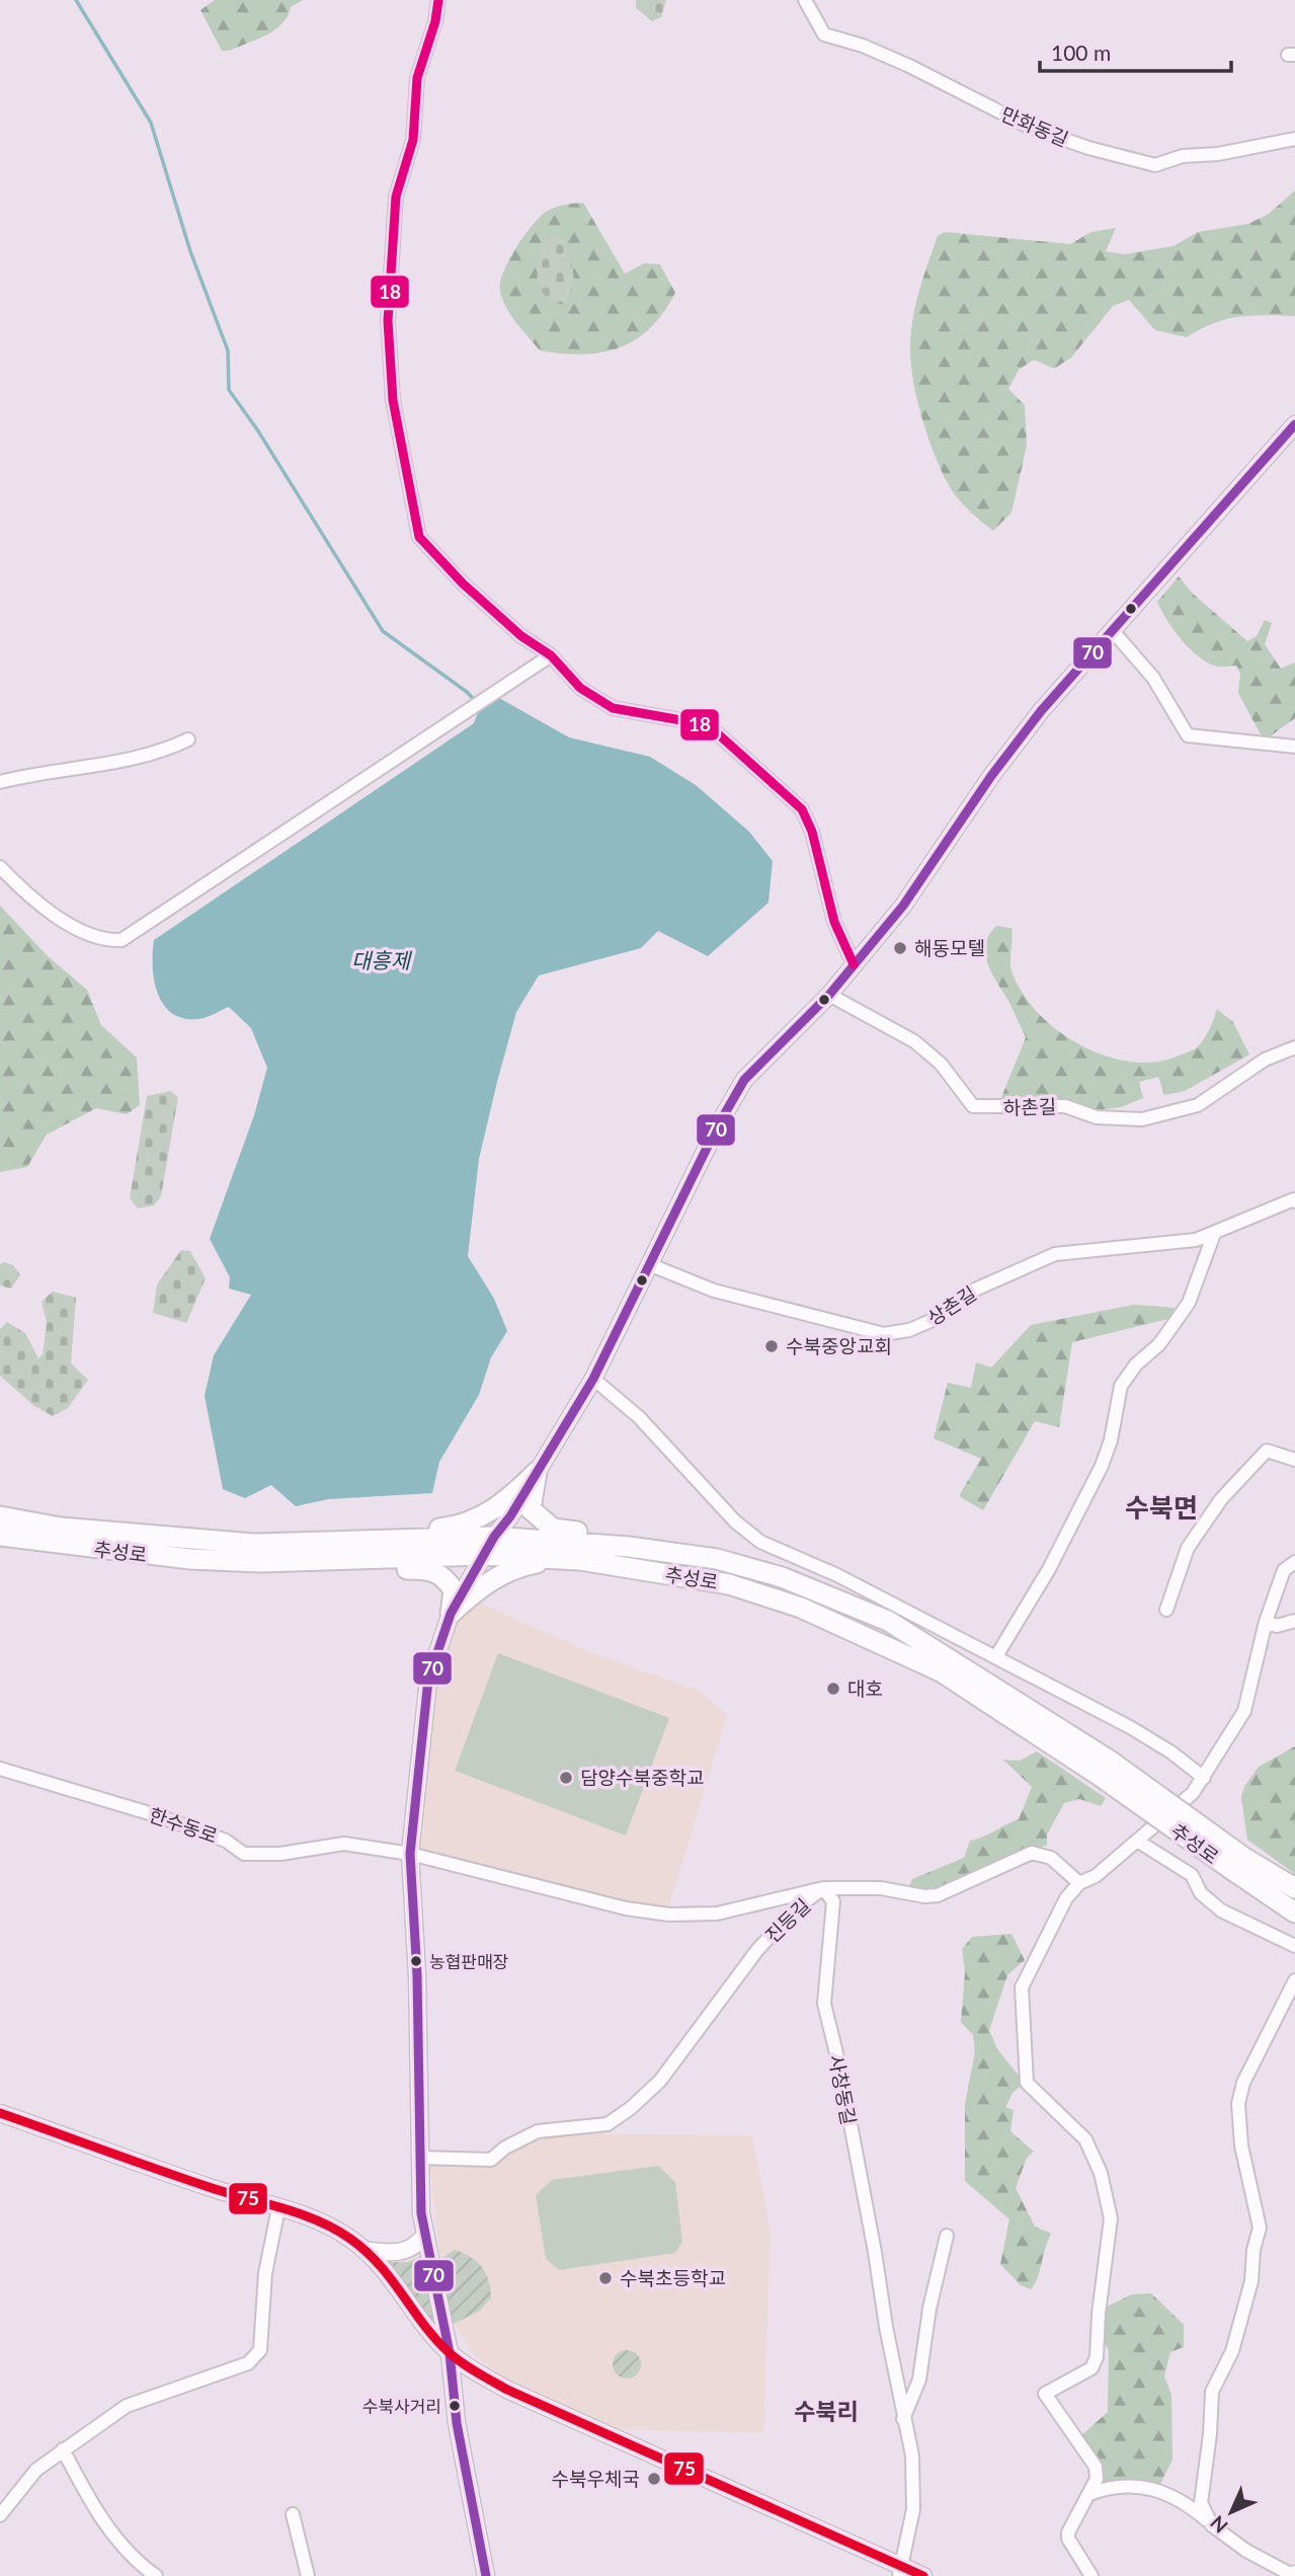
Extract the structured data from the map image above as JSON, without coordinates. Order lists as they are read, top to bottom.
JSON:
{
  "streets": {
    "main road": ["추성로"],
    "street": [
      "만화동길",
      "하촌길",
      "상촌길",
      "한수동로",
      "진등길",
      "사창동길"
    ]
  },
  "crossings": [
    ["한수동로", "진등길"],
    ["진등길", "사창동길"]
  ],
  "districts": ["수북면", "수북리"],
  "water": ["대흥제"],
  "places": [
    "해동모텔",
    "수북중앙교회",
    "대호",
    "담양수북중학교",
    "농협판매장",
    "수북초등학교",
    "수북사거리",
    "수북우체국"
  ],
  "lines": ["transit line 18", "transit line 70", "transit line 75"],
  "scale_bar": "100 m",
  "north": "bottom left"
}
